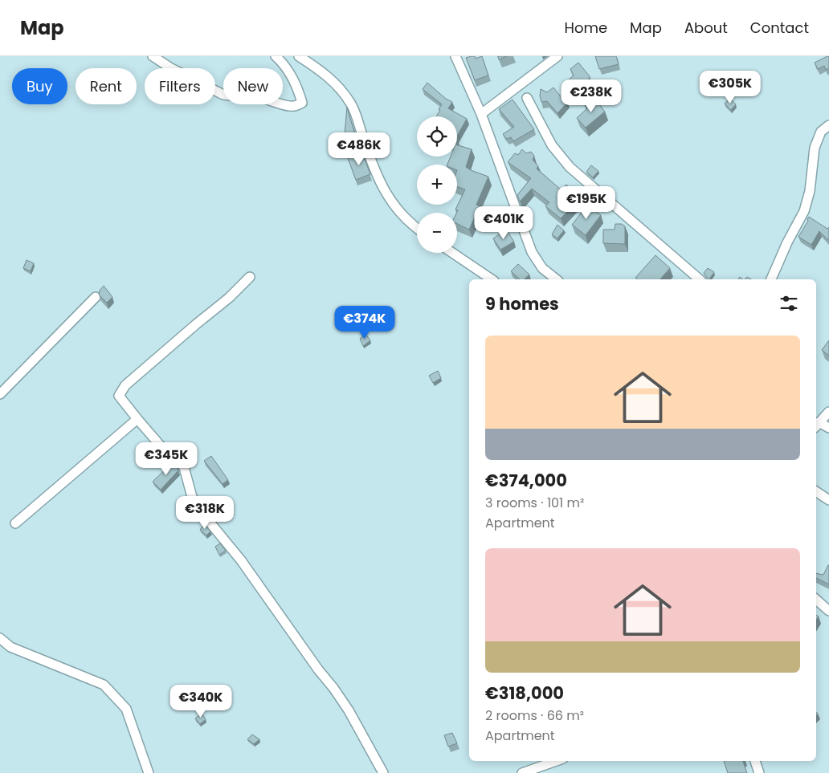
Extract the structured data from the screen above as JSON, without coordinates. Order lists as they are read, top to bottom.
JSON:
{
  "page": {
    "header": "Map",
    "nav": [
      "Home",
      "Map",
      "About",
      "Contact"
    ],
    "chip": [
      "Buy",
      "Rent",
      "Filters",
      "New"
    ],
    "price": [
      "€305K",
      "€238K",
      "€486K",
      "€195K",
      "€401K",
      "€374K",
      "€345K",
      "€318K",
      "€340K"
    ],
    "map_buttons": ["+", "−"],
    "heading": "9 homes",
    "list": [
      {
        "name": "€374,000",
        "note": "3 rooms · 101 m² · Apartment"
      },
      {
        "name": "€318,000",
        "note": "2 rooms · 66 m² · Apartment"
      }
    ]
  }
}
